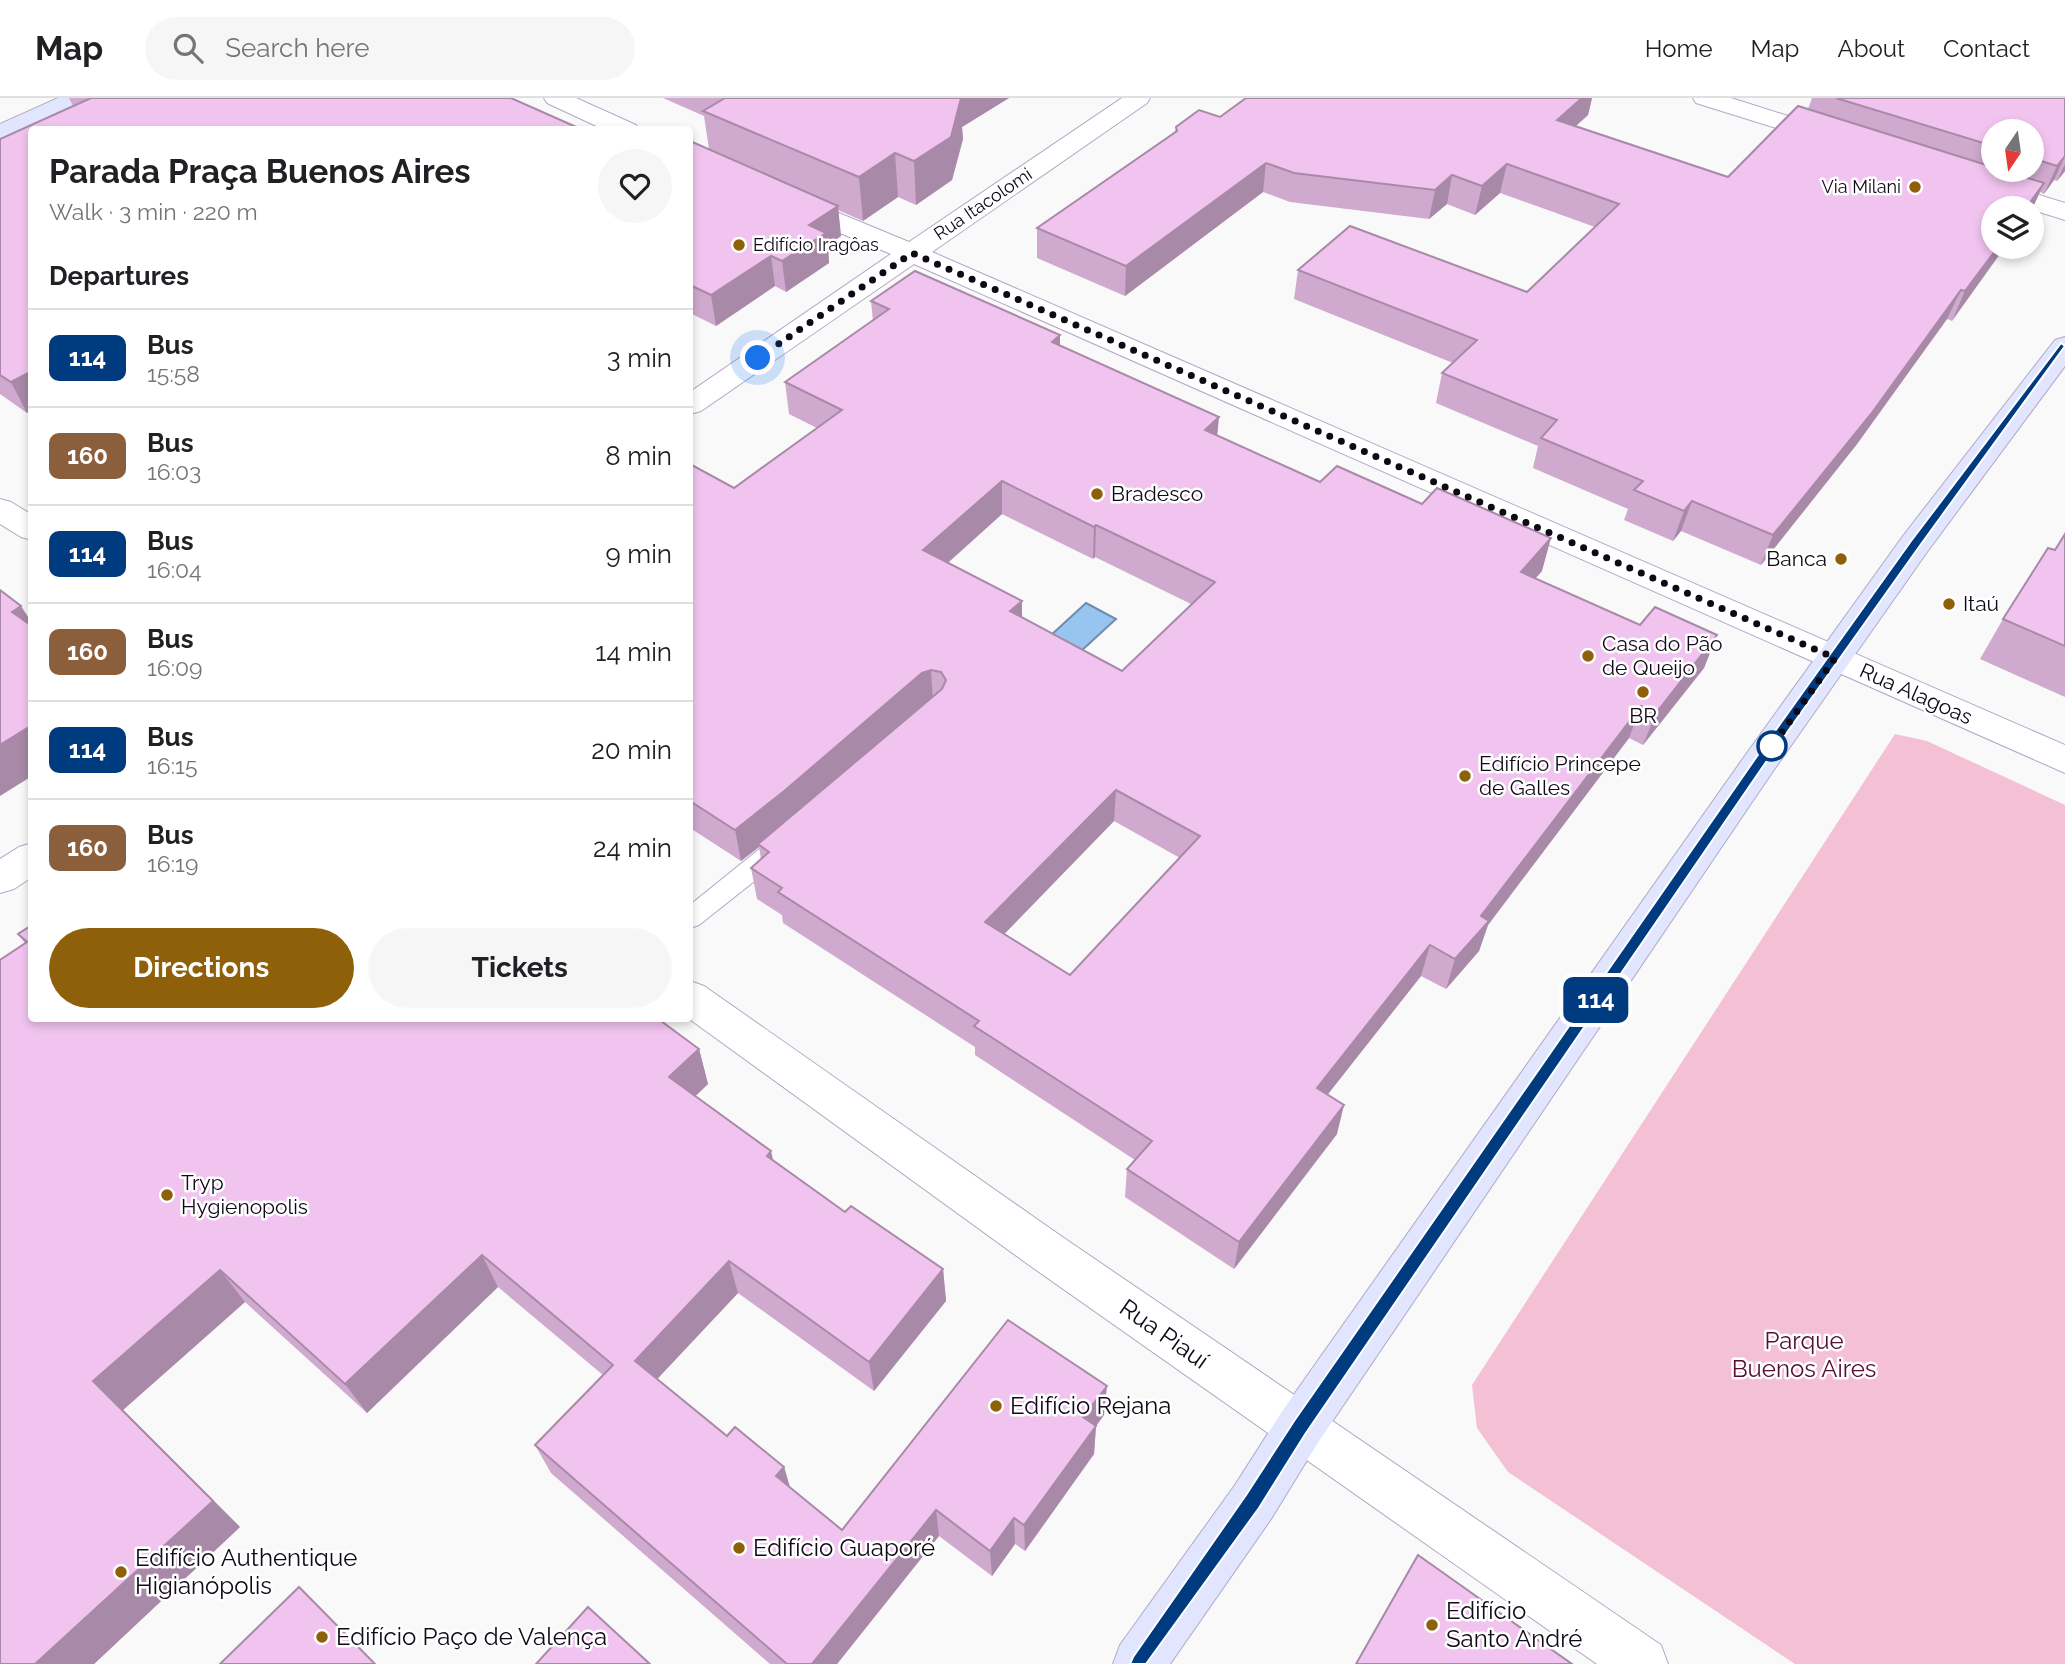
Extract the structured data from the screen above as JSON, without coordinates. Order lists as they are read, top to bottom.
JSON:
{
  "streets": {
    "street": ["Rua Itacolomi", "Rua Alagoas", "Rua Piauí"]
  },
  "crossings": [
    ["Rua Itacolomi", "Rua Alagoas"]
  ],
  "parks": ["Parque Buenos Aires"],
  "places": [
    "Via Milani",
    "Edifício Iragôas",
    "Bradesco",
    "Banca",
    "Itaú",
    "Casa do Pão de Queijo",
    "BR",
    "Edifício Princepe de Galles",
    "Tryp Hygienopolis",
    "Edifício Rejana",
    "Edifício Guaporé",
    "Edifício Authentique Higianópolis",
    "Edifício Santo André",
    "Edifício Paço de Valença"
  ],
  "lines": ["bus line 114"],
  "north": "bottom",
  "page": {
    "header": "Map",
    "search": "Search here",
    "nav": [
      "Home",
      "Map",
      "About",
      "Contact"
    ],
    "on_map": "114",
    "heading": [
      ["Parada Praça Buenos Aires", "Walk · 3 min · 220 m"],
      "Departures"
    ],
    "list": [
      {
        "mark": "114",
        "name": "Bus",
        "note": "15:58",
        "value": "3 min"
      },
      {
        "mark": "160",
        "name": "Bus",
        "note": "16:03",
        "value": "8 min"
      },
      {
        "mark": "114",
        "name": "Bus",
        "note": "16:04",
        "value": "9 min"
      },
      {
        "mark": "160",
        "name": "Bus",
        "note": "16:09",
        "value": "14 min"
      },
      {
        "mark": "114",
        "name": "Bus",
        "note": "16:15",
        "value": "20 min"
      },
      {
        "mark": "160",
        "name": "Bus",
        "note": "16:19",
        "value": "24 min"
      }
    ],
    "buttons": ["Directions", "Tickets"]
  }
}
